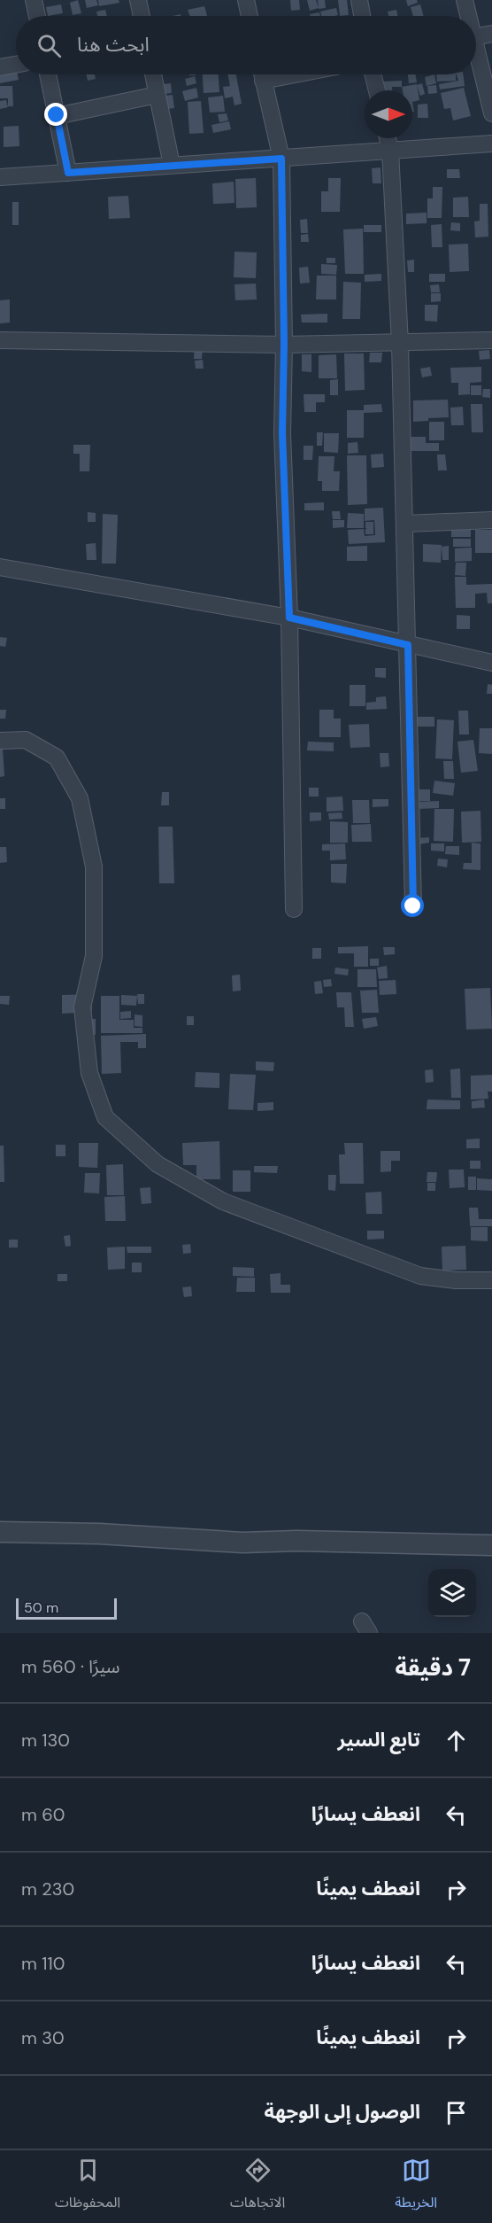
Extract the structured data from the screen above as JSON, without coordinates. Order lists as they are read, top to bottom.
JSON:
{
  "scale_bar": "50 m",
  "north": "right",
  "page": {
    "search": "ابحث هنا",
    "scale": "50 m",
    "heading": ["7 دقيقة", "سيرًا · 560 m"],
    "list": [
      ["تابع السير", "130 m"],
      ["انعطف يسارًا", "60 m"],
      ["انعطف يمينًا", "230 m"],
      ["انعطف يسارًا", "110 m"],
      ["انعطف يمينًا", "30 m"],
      "الوصول إلى الوجهة"
    ],
    "nav": ["الخريطة", "الاتجاهات", "المحفوظات"]
  }
}
